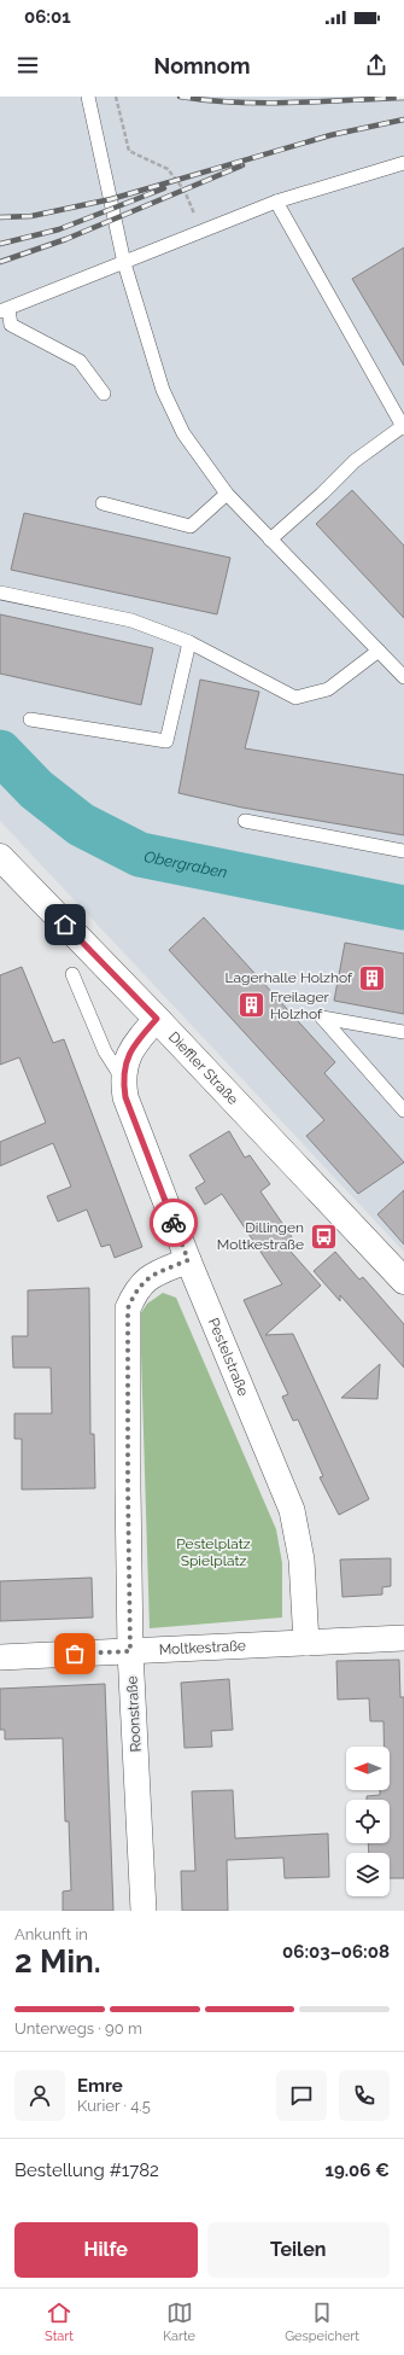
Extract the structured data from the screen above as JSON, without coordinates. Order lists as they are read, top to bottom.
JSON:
{
  "streets": {
    "main road": ["Dieffler Straße"],
    "street": ["Pestelstraße", "Moltkestraße", "Roonstraße"]
  },
  "crossings": [
    ["Dieffler Straße", "Pestelstraße"],
    ["Pestelstraße", "Moltkestraße"],
    ["Pestelstraße", "Roonstraße"],
    ["Moltkestraße", "Roonstraße"]
  ],
  "water": ["Obergraben"],
  "parks": ["Pestelplatz Spielplatz"],
  "places": {
    "building": ["Lagerhalle Holzhof", "Freilager Holzhof"],
    "bus stop": ["Dillingen Moltkestraße"]
  },
  "north": "left",
  "page": {
    "status": "06:01",
    "header": "Nomnom",
    "heading": ["2 Min.", "Ankunft in", "06:03–06:08"],
    "panel": [
      "Emre",
      "Kurier · 4.5",
      "Bestellung #1782",
      "19.06 €"
    ],
    "bar": "Unterwegs · 90 m",
    "buttons": ["Hilfe", "Teilen"],
    "tabs": ["Start", "Karte", "Gespeichert"]
  }
}
